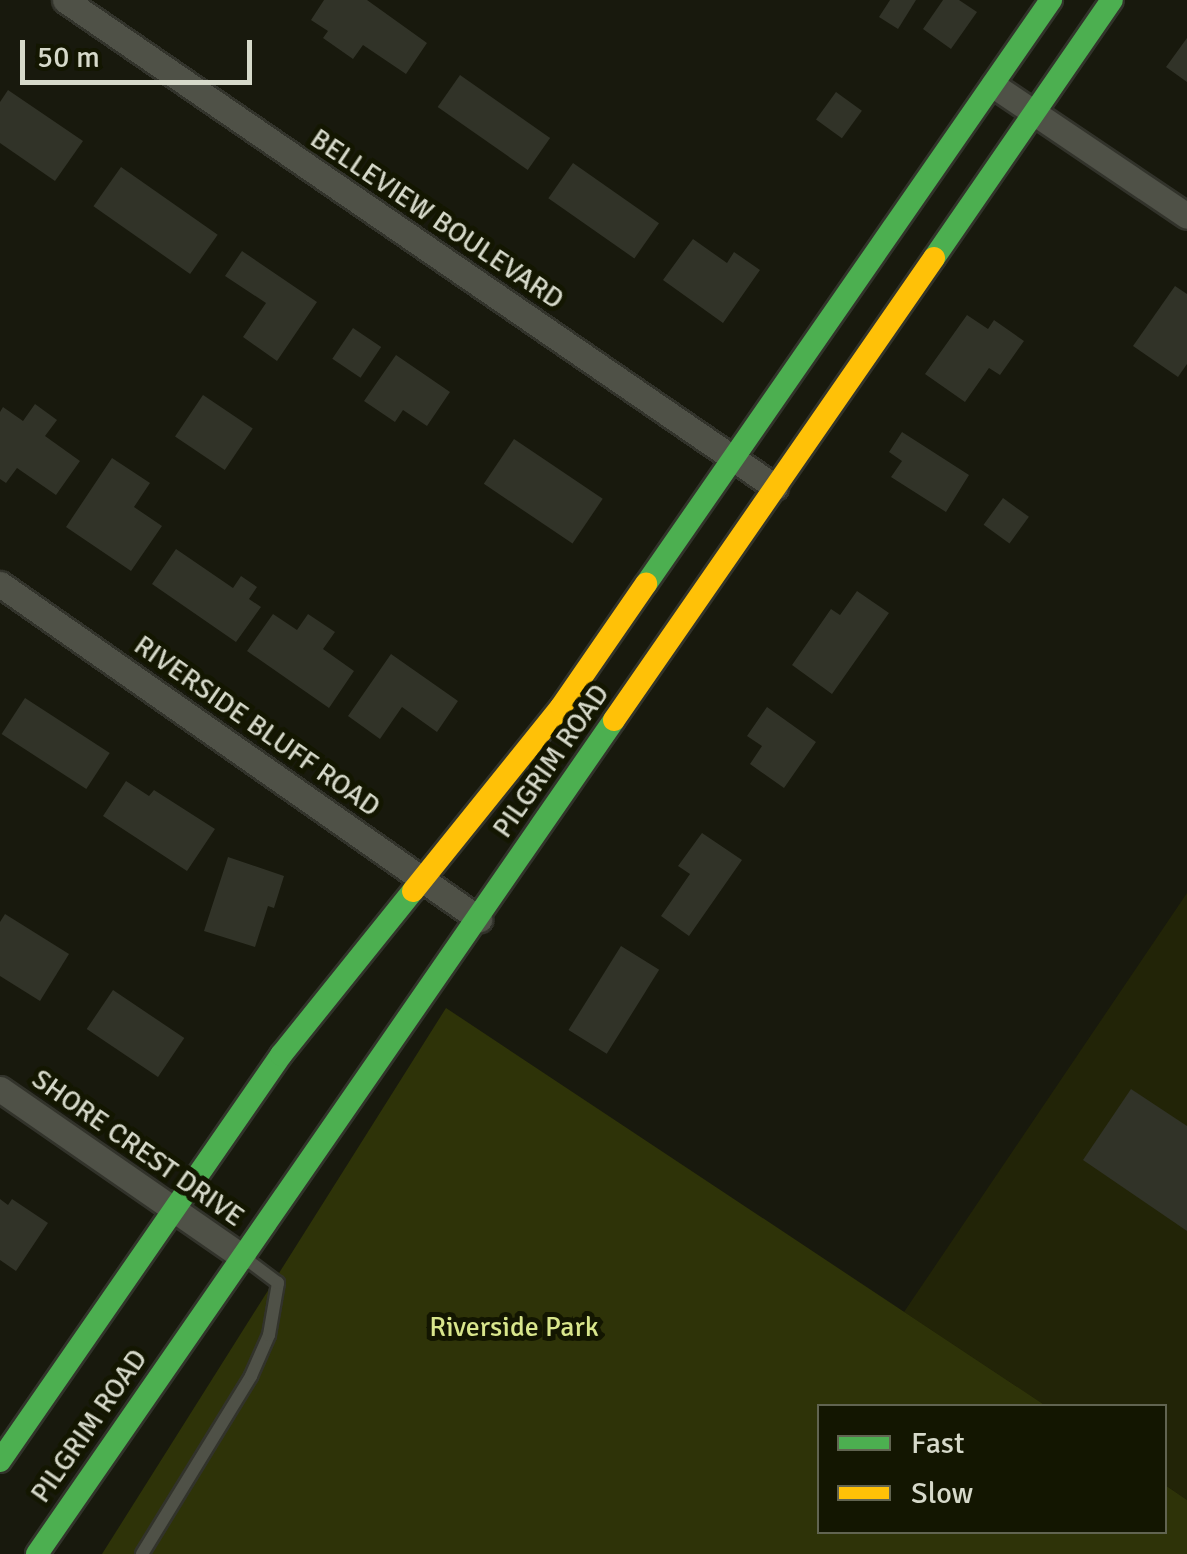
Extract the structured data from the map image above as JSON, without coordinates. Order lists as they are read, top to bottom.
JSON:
{
  "streets": {
    "street": [
      "BELLEVIEW BOULEVARD",
      "RIVERSIDE BLUFF ROAD",
      "PILGRIM ROAD",
      "SHORE CREST DRIVE"
    ]
  },
  "crossings": [
    ["BELLEVIEW BOULEVARD", "PILGRIM ROAD"],
    ["RIVERSIDE BLUFF ROAD", "PILGRIM ROAD"],
    ["PILGRIM ROAD", "SHORE CREST DRIVE"]
  ],
  "parks": ["Riverside Park"],
  "legend": ["Fast", "Slow"],
  "scale_bar": "50 m"
}
